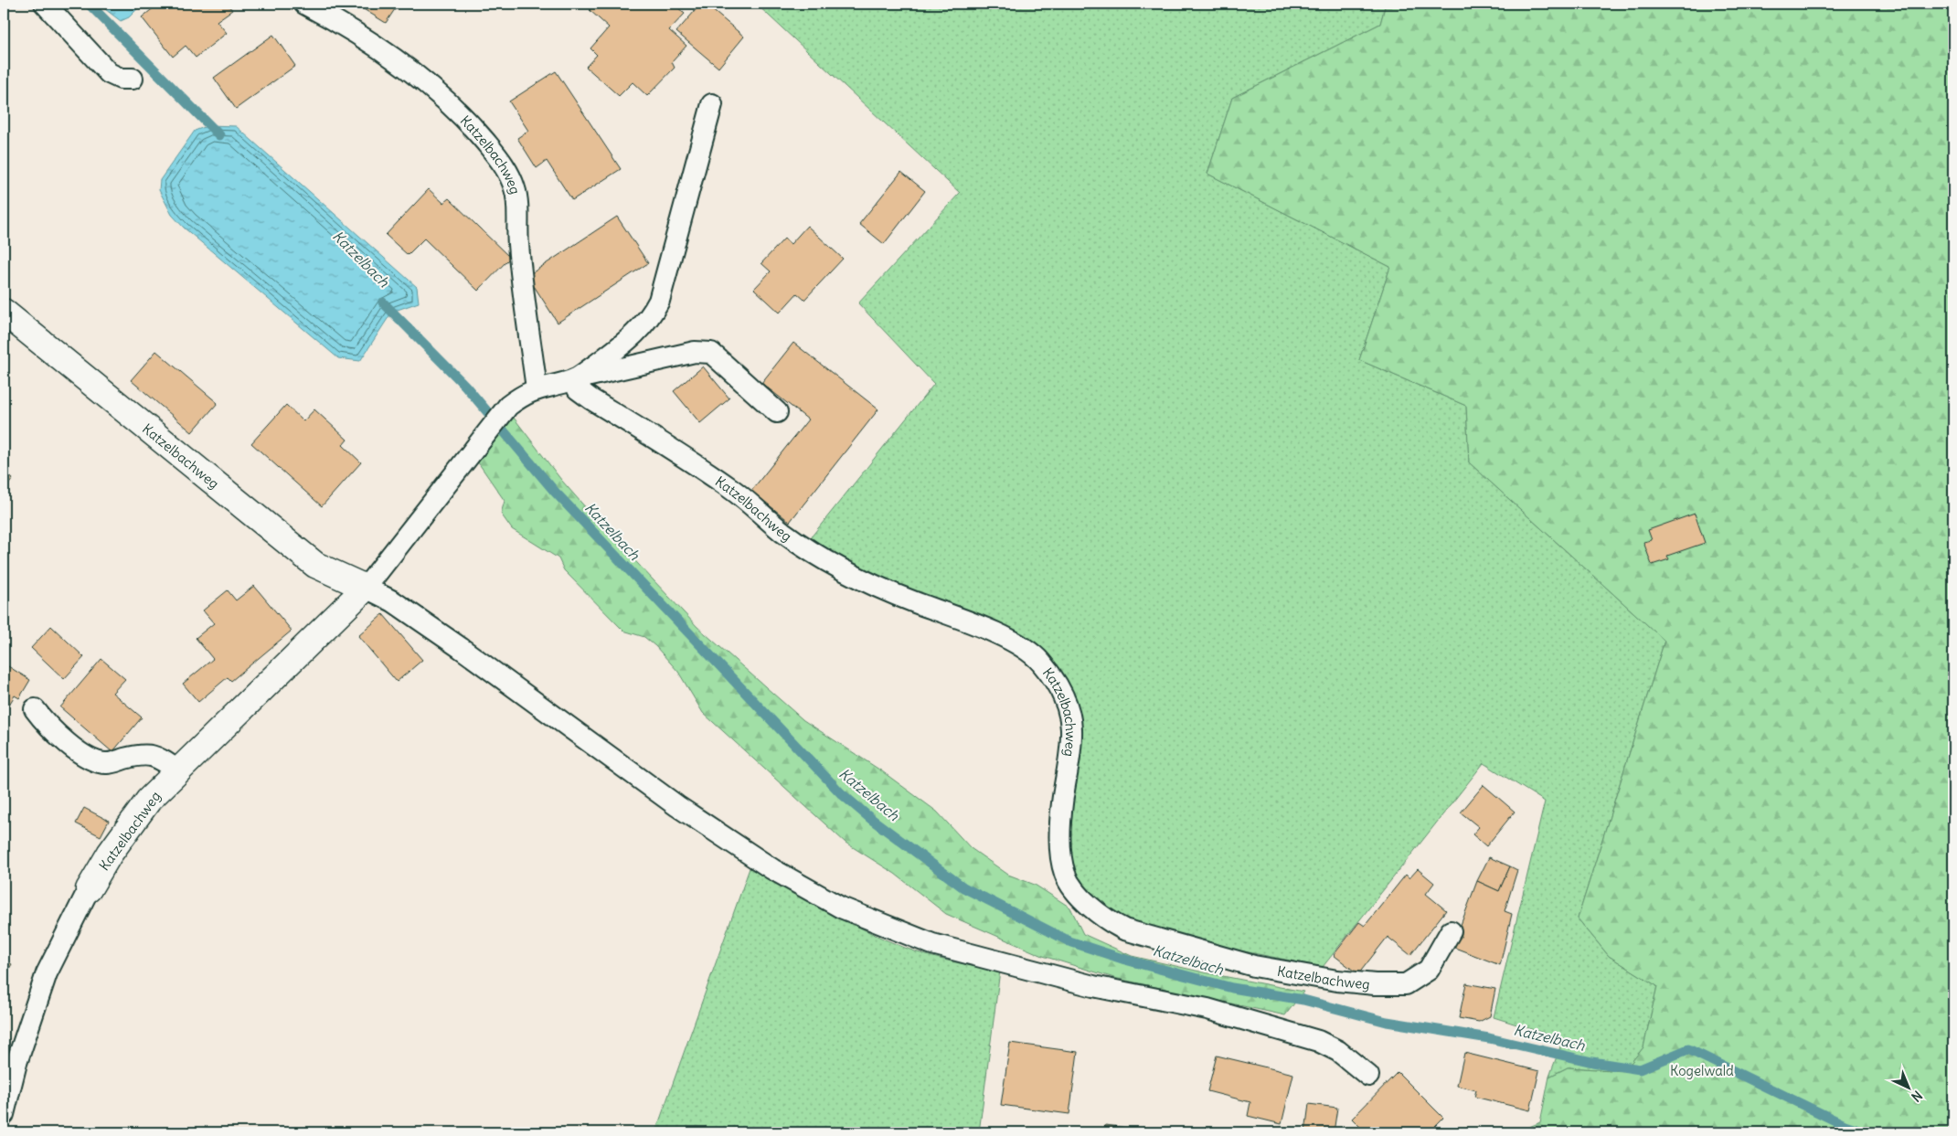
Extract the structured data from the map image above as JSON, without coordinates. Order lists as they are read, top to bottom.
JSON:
{
  "streets": {
    "street": ["Katzelbachweg"]
  },
  "water": ["Katzelbach"],
  "parks": ["Kogelwald"],
  "north": "bottom right"
}
